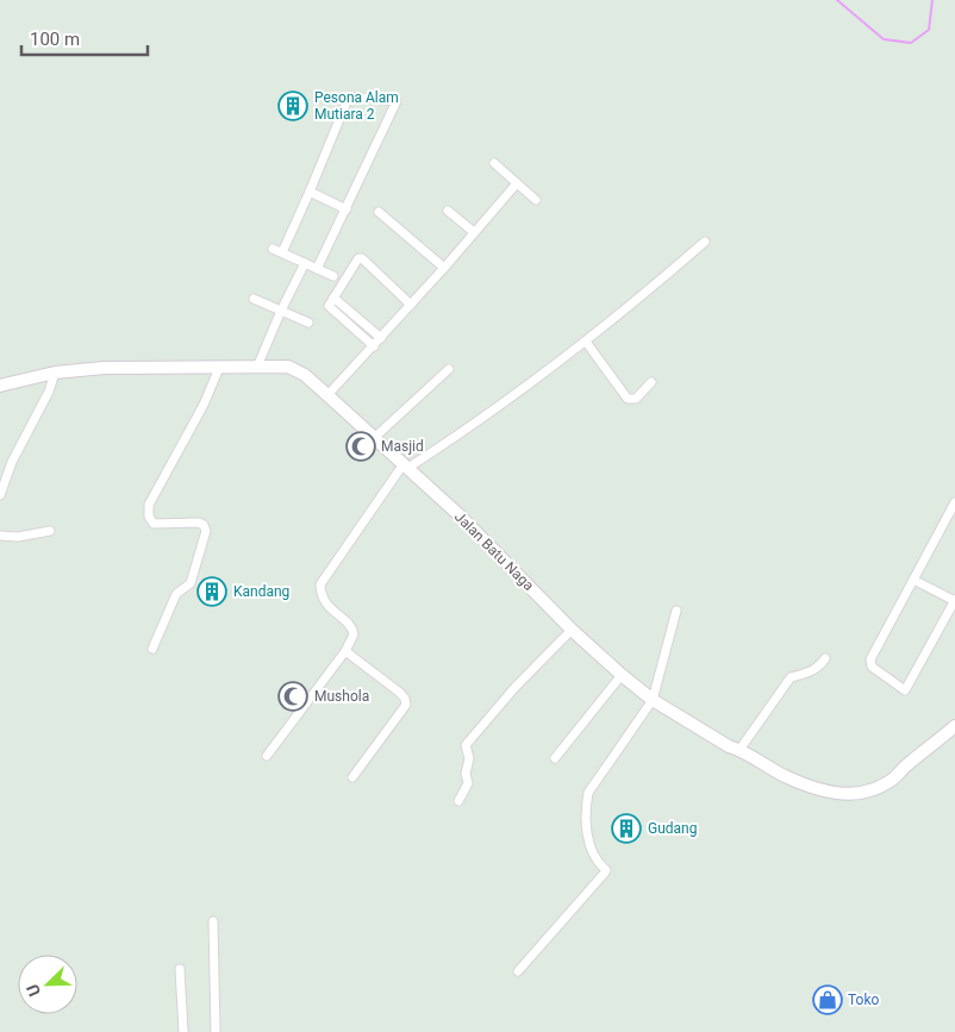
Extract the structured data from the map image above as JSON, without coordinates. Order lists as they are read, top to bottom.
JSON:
{
  "streets": {
    "street": ["Jalan Batu Naga"]
  },
  "places": {
    "building": ["Pesona Alam Mutiara 2", "Kandang", "Gudang"],
    "mosque": ["Masjid", "Mushola"],
    "shop": ["Toko"]
  },
  "scale_bar": "100 m",
  "north": "bottom left"
}
